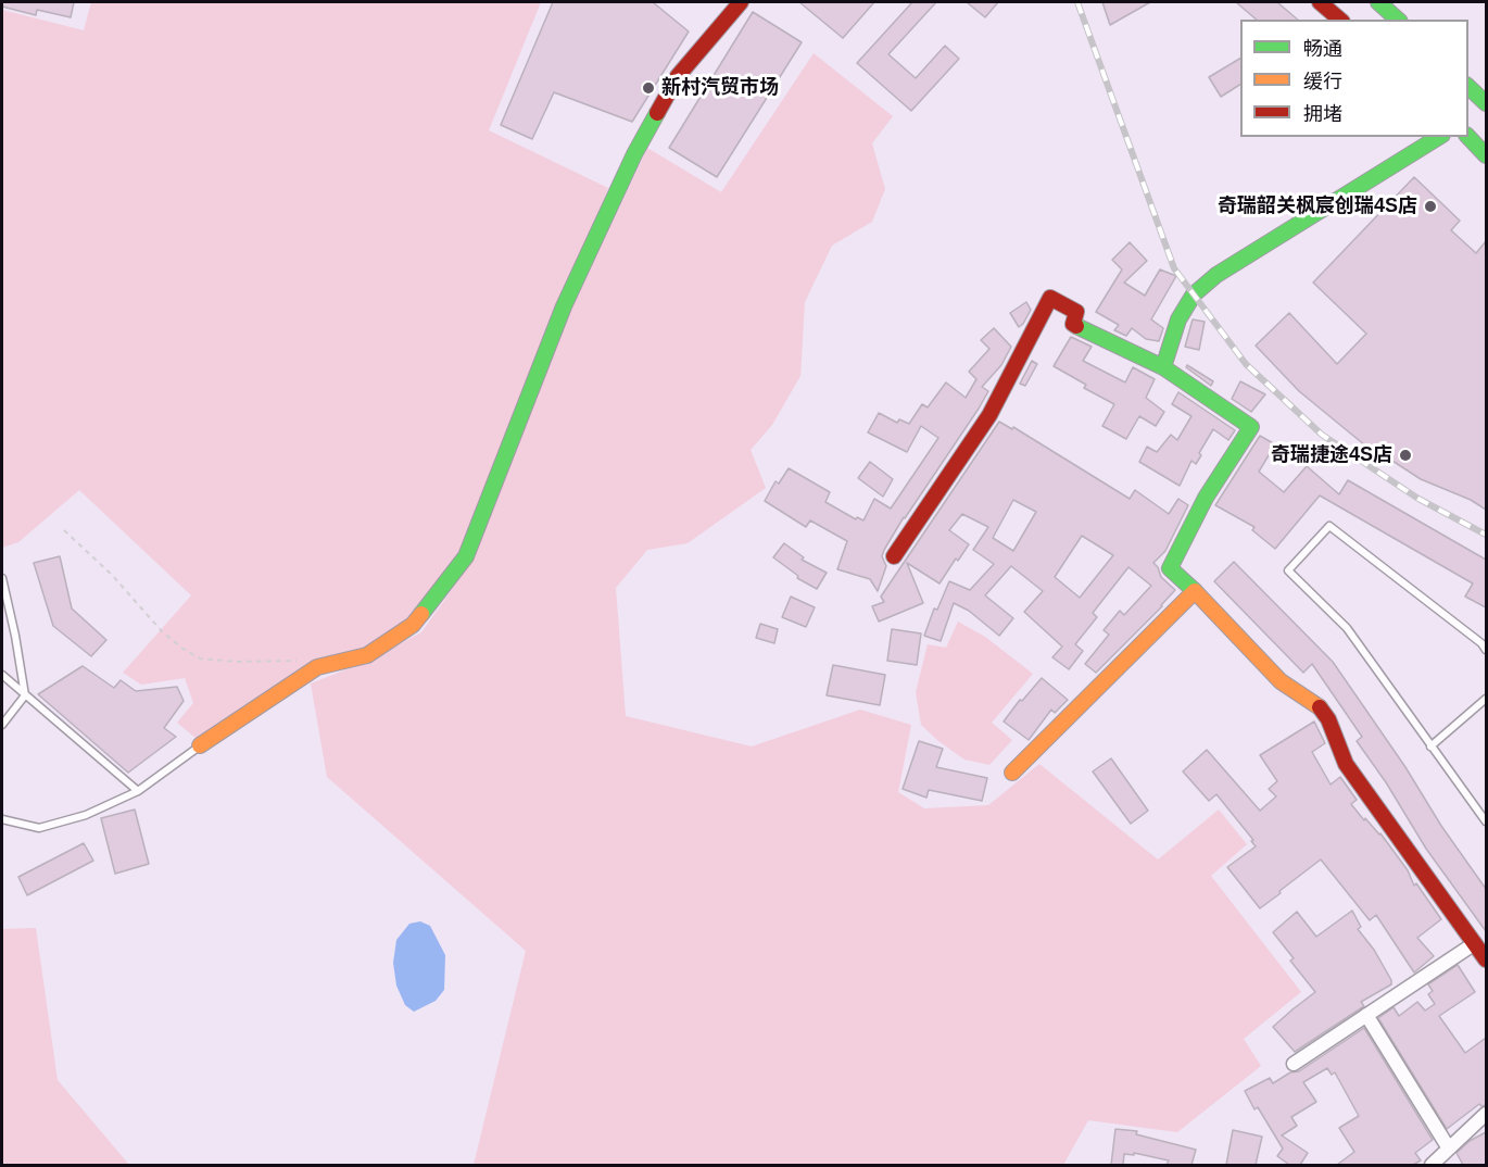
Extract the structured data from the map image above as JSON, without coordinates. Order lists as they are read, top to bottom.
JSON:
{
  "places": ["新村汽贸市场", "奇瑞韶关枫宸创瑞4S店", "奇瑞捷途4S店"],
  "legend": ["畅通", "缓行", "拥堵"]
}
